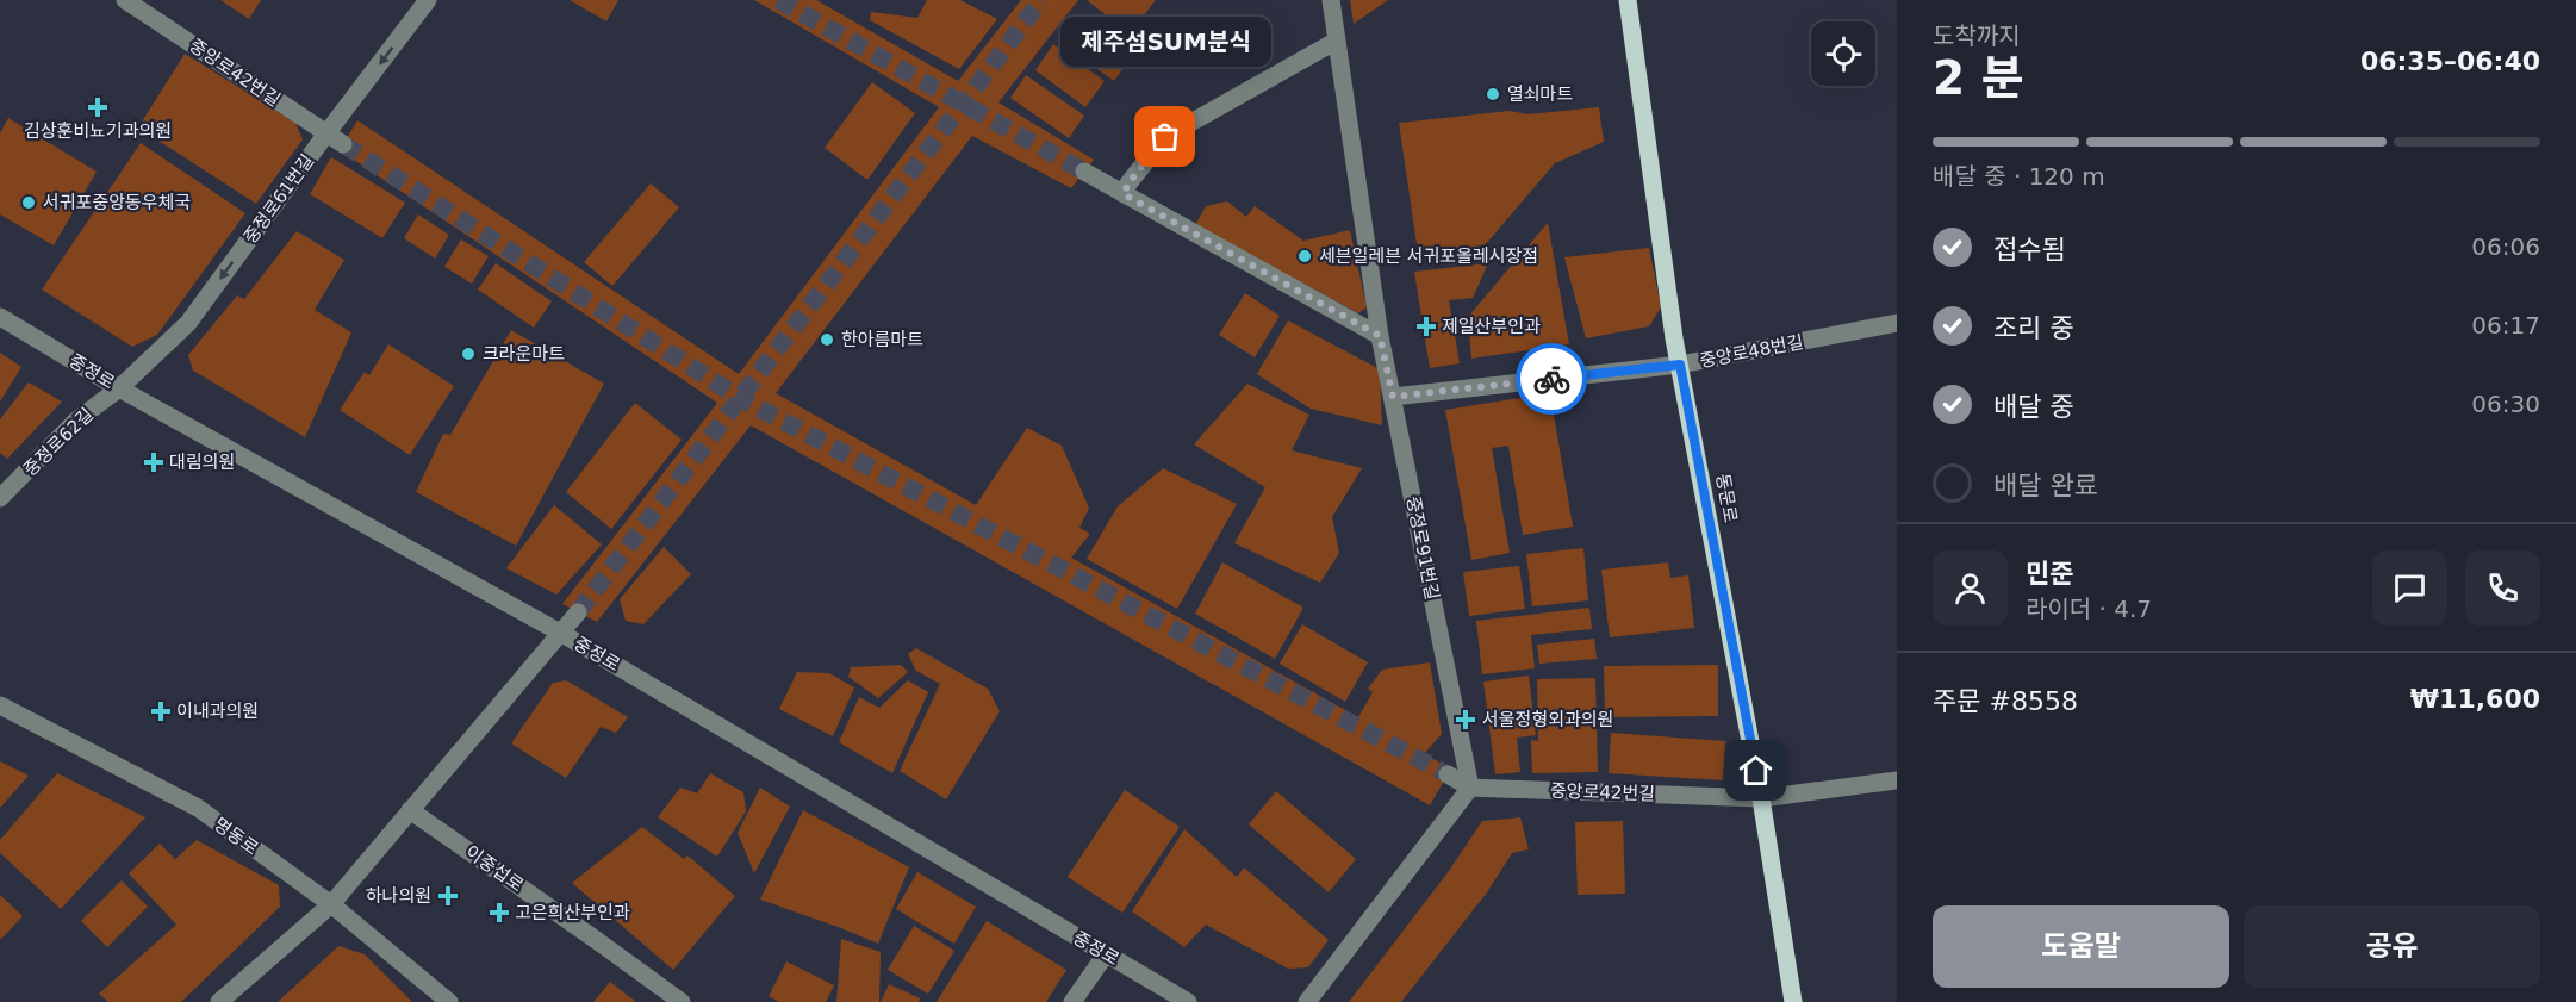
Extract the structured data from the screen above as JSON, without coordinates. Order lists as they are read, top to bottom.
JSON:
{
  "streets": {
    "main road": ["동문로"],
    "street": [
      "중앙로42번길",
      "중정로61번길",
      "중앙로48번길",
      "중정로",
      "중정로62길",
      "중정로91번길",
      "명동로",
      "이중섭로"
    ]
  },
  "crossings": [
    ["중앙로42번길", "중정로61번길"],
    ["중앙로42번길", "동문로"],
    ["중앙로42번길", "중정로91번길"],
    ["중정로61번길", "중정로"],
    ["중정로61번길", "중정로62길"],
    ["중앙로48번길", "동문로"],
    ["중앙로48번길", "중정로91번길"],
    ["중정로", "중정로62길"]
  ],
  "one_way": ["중정로61번길"],
  "places": {
    "other": [
      "열쇠마트",
      "제주섬SUM분식",
      "서귀포중앙동우체국",
      "세븐일레븐 서귀포올레시장점",
      "한아름마트",
      "크라운마트"
    ],
    "health": [
      "김상훈비뇨기과의원",
      "제일산부인과",
      "대림의원",
      "이내과의원",
      "서울정형외과의원",
      "하나의원",
      "고은희산부인과"
    ]
  },
  "page": {
    "heading": ["2 분", "도착까지", "06:35–06:40"],
    "panel": [
      "민준",
      "라이더 · 4.7",
      "주문 #8558",
      "₩11,600"
    ],
    "bubble": "제주섬SUM분식",
    "bar": "배달 중 · 120 m",
    "list": [
      ["접수됨", "06:06"],
      ["조리 중", "06:17"],
      ["배달 중", "06:30"],
      "배달 완료"
    ],
    "buttons": ["도움말", "공유"]
  }
}
